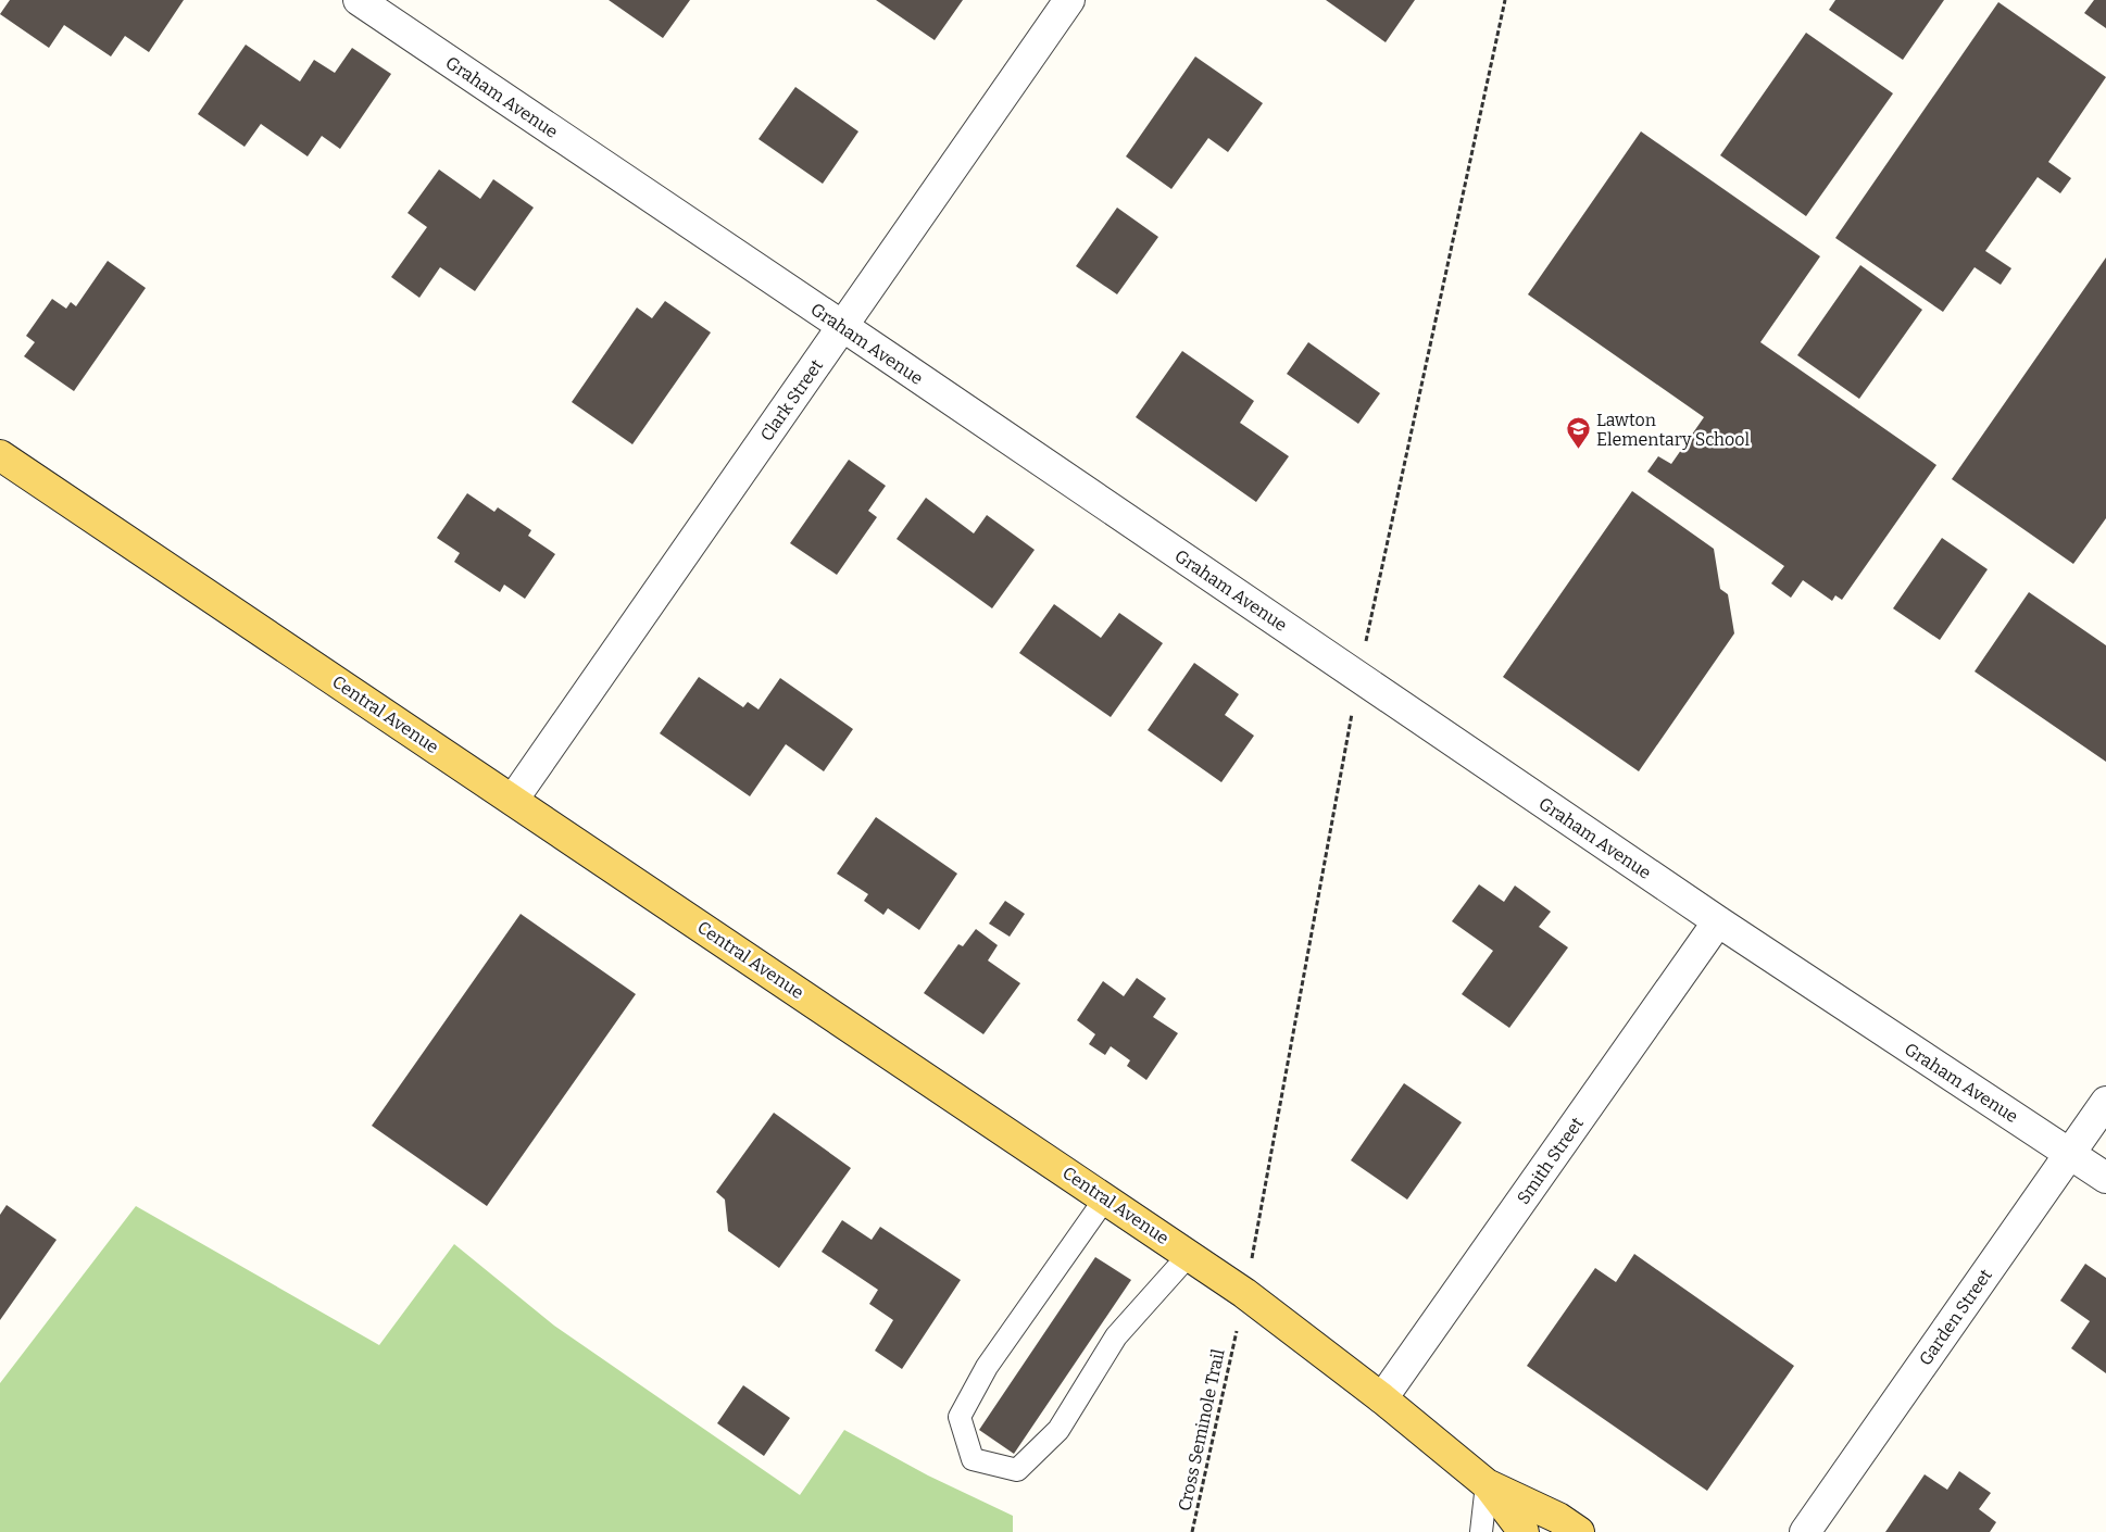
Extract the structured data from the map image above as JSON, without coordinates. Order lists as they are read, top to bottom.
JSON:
{
  "streets": {
    "main road": ["Central Avenue"],
    "street": [
      "Graham Avenue",
      "Clark Street",
      "Smith Street",
      "Garden Street"
    ],
    "path": ["Cross Seminole Trail"]
  },
  "crossings": [
    ["Graham Avenue", "Clark Street"],
    ["Graham Avenue", "Smith Street"],
    ["Graham Avenue", "Garden Street"],
    ["Clark Street", "Central Avenue"],
    ["Central Avenue", "Smith Street"]
  ],
  "places": {
    "school or university": ["Lawton Elementary School"]
  }
}
